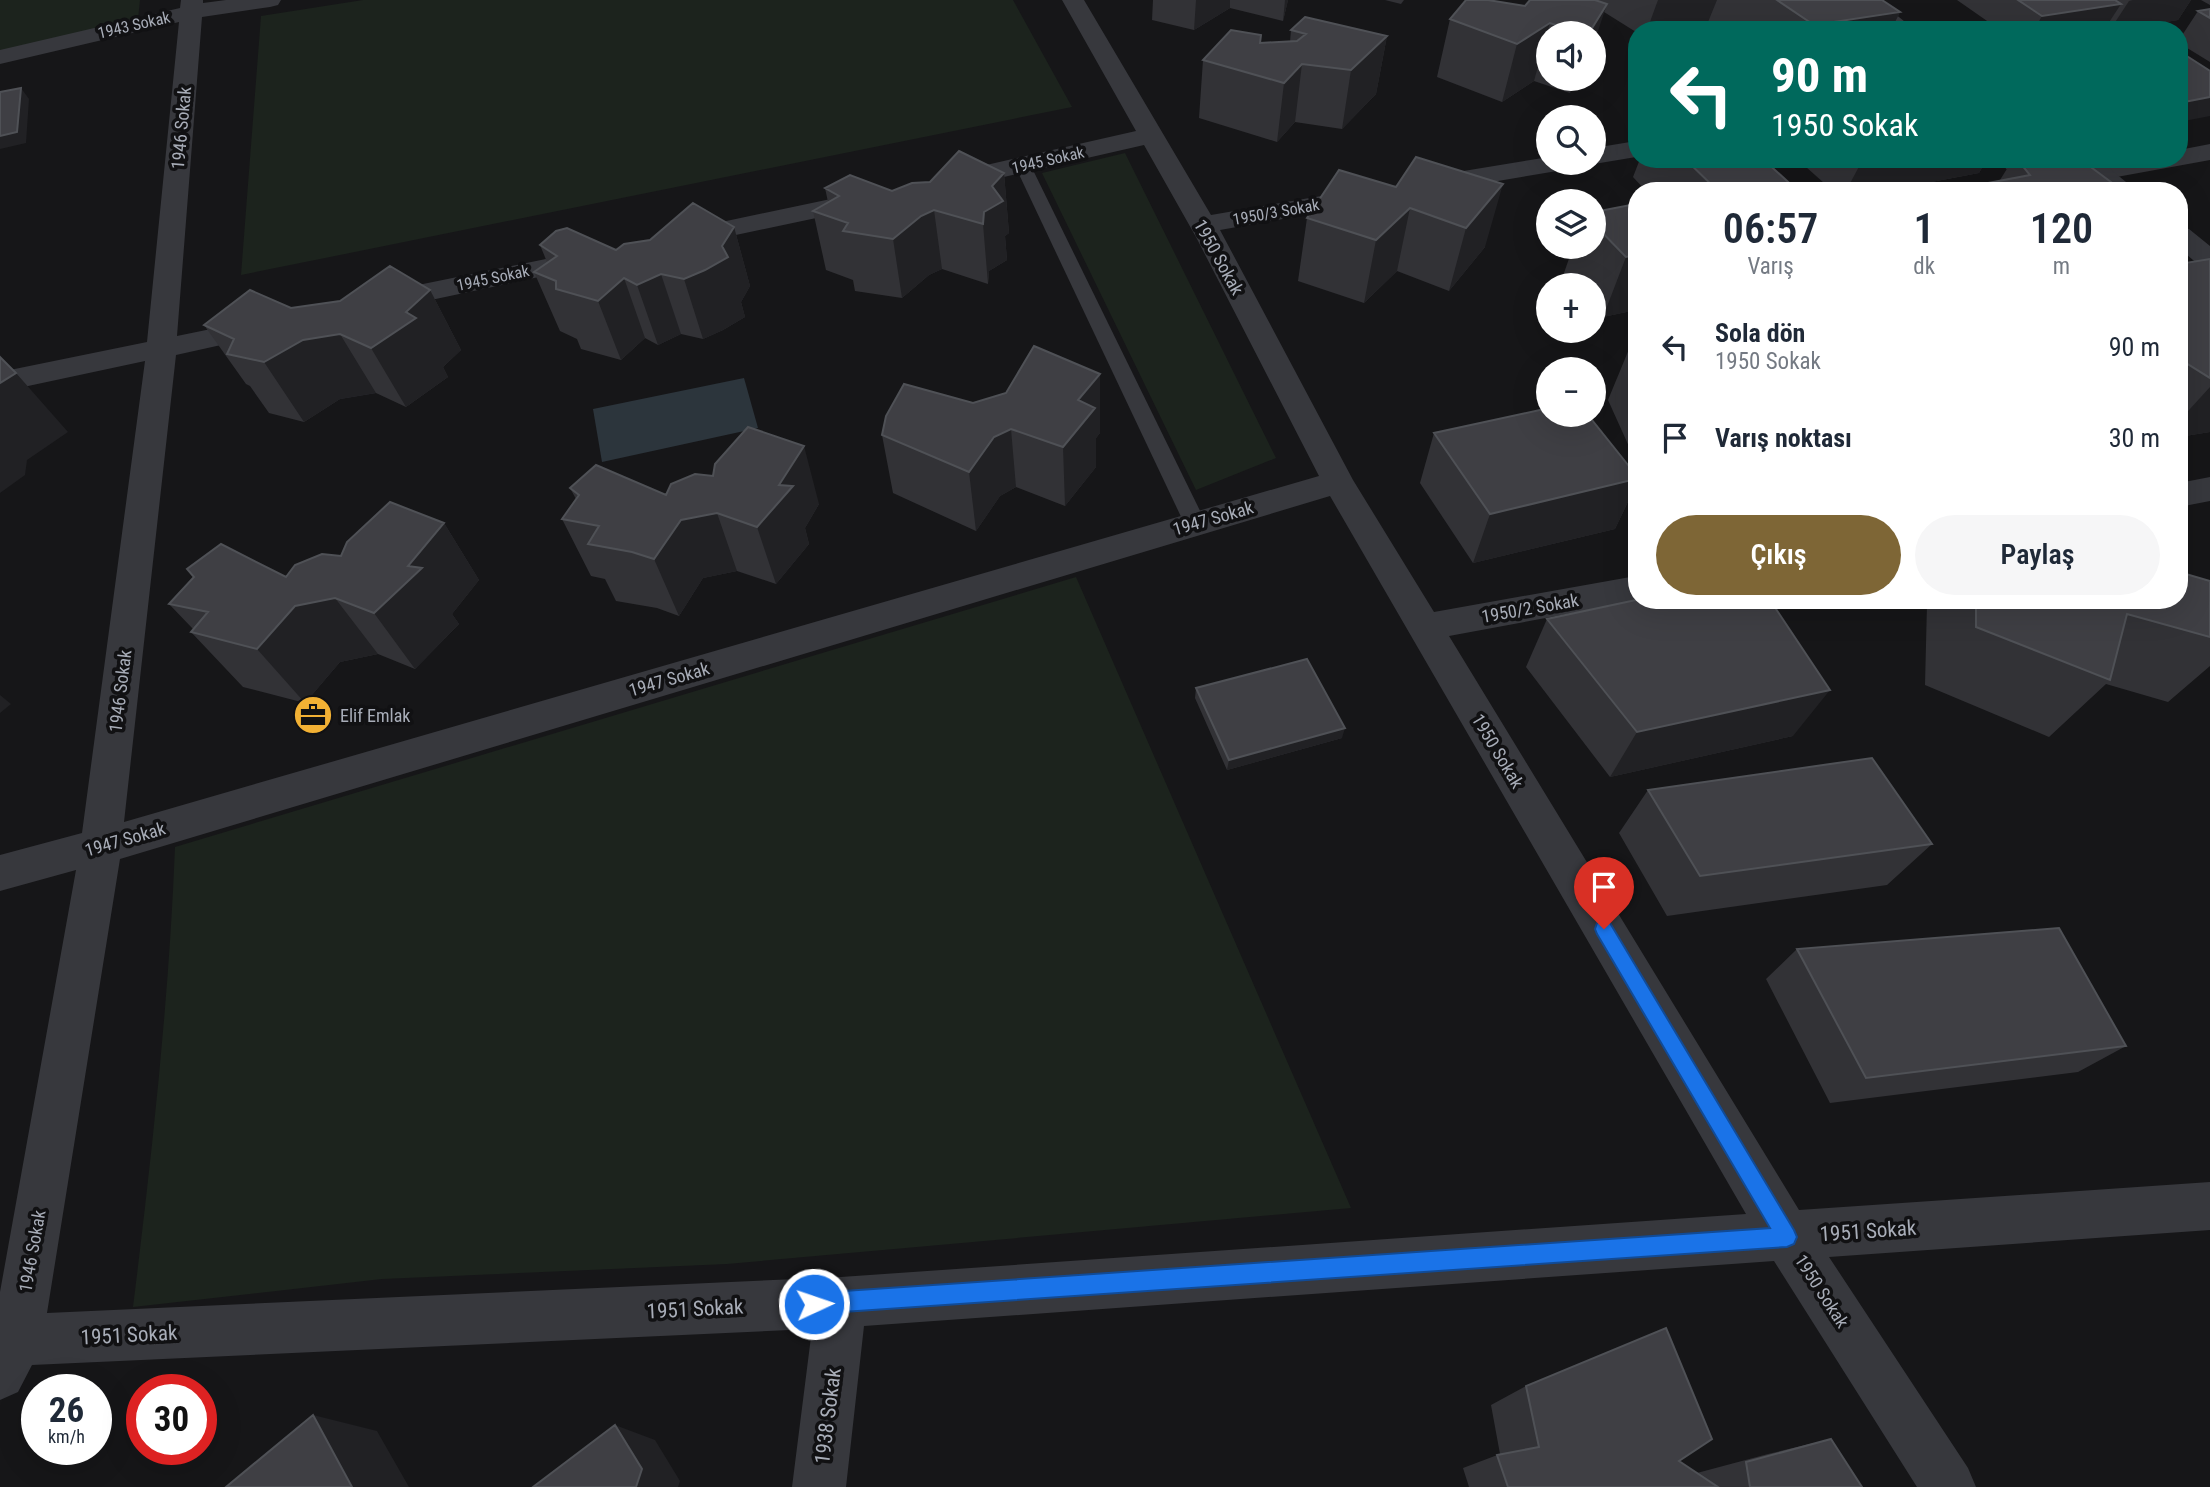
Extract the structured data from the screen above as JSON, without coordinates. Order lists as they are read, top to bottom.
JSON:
{
  "streets": {
    "street": [
      "1943 Sokak",
      "1946 Sokak",
      "1945 Sokak",
      "1950/3 Sokak",
      "1950 Sokak",
      "1947 Sokak",
      "1950/2 Sokak",
      "1951 Sokak",
      "1938 Sokak"
    ]
  },
  "crossings": [
    ["1943 Sokak", "1946 Sokak"],
    ["1946 Sokak", "1947 Sokak"],
    ["1946 Sokak", "1951 Sokak"],
    ["1945 Sokak", "1950 Sokak"],
    ["1950/3 Sokak", "1950 Sokak"],
    ["1950 Sokak", "1947 Sokak"],
    ["1950 Sokak", "1950/2 Sokak"],
    ["1950 Sokak", "1951 Sokak"],
    ["1951 Sokak", "1938 Sokak"]
  ],
  "places": {
    "office": ["Elif Emlak"]
  },
  "page": {
    "map_buttons": ["+", "−"],
    "turn": ["90 m", "1950 Sokak"],
    "eta": [
      "06:57",
      "Varış",
      "1",
      "dk",
      "120",
      "m"
    ],
    "list": [
      {
        "name": "Sola dön",
        "note": "1950 Sokak",
        "value": "90 m"
      },
      {
        "name": "Varış noktası",
        "value": "30 m"
      }
    ],
    "buttons": ["Çıkış", "Paylaş"],
    "speed": "26 km/h",
    "limit": "30"
  }
}
